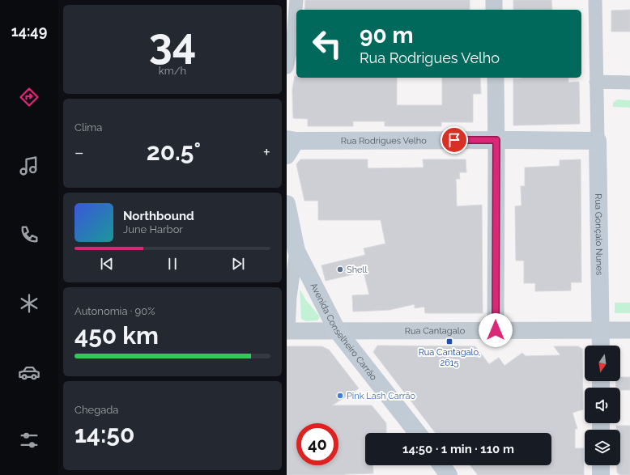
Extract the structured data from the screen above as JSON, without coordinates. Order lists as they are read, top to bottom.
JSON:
{
  "streets": {
    "main road": ["Rua Rodrigues Velho", "Rua Gonçalo Nunes", "Avenida Conselheiro Carrão"],
    "street": ["Rua Cantagalo"]
  },
  "crossings": [
    ["Rua Rodrigues Velho", "Rua Gonçalo Nunes"],
    ["Rua Gonçalo Nunes", "Rua Cantagalo"],
    ["Rua Cantagalo", "Avenida Conselheiro Carrão"]
  ],
  "places": {
    "other": ["Shell", "Pink Lash Carrão"],
    "transit": ["Rua Cantagalo, 2615"]
  },
  "north": "bottom",
  "page": {
    "tabs": "14:49",
    "tile": [
      ["34", "km/h"],
      "Clima",
      ["Autonomia · 90%", "450 km"],
      ["Chegada", "14:50"]
    ],
    "turn": ["90 m", "Rua Rodrigues Velho"],
    "heat": ["−", "20.5°", "+"],
    "song": ["Northbound", "June Harbor"],
    "limit": "40",
    "trip": "14:50 · 1 min · 110 m"
  }
}
